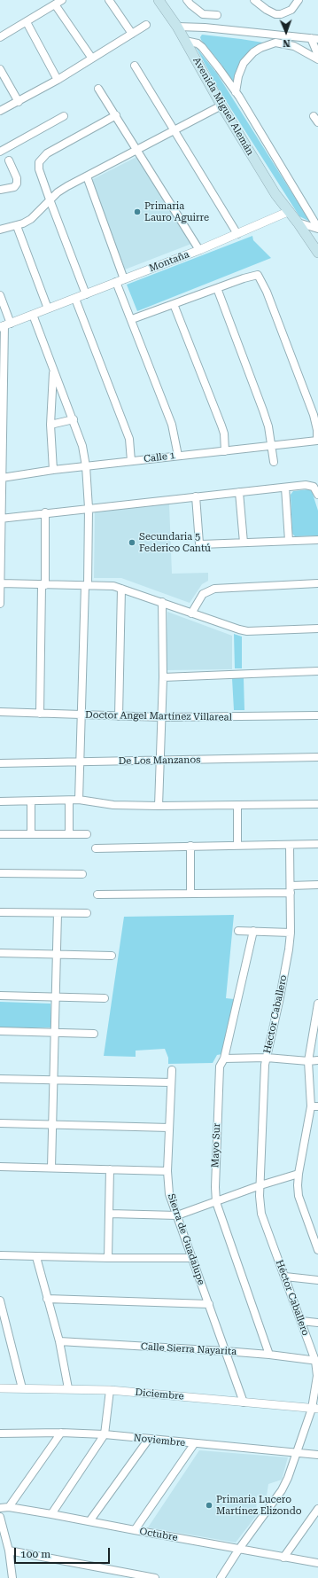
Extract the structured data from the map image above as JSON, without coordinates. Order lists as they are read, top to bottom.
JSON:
{
  "streets": {
    "main road": ["Avenida Miguel Alemán"],
    "street": [
      "Montaña",
      "Calle 1",
      "Doctor Angel Martínez Villareal",
      "De Los Manzanos",
      "Hector Caballero",
      "Mayo Sur",
      "Sierra de Guadalupe",
      "Héctor Caballero",
      "Calle Sierra Nayarita",
      "Diciembre",
      "Noviembre",
      "Octubre"
    ]
  },
  "crossings": [
    ["Avenida Miguel Alemán", "Montaña"],
    ["Hector Caballero", "Héctor Caballero"],
    ["Mayo Sur", "Calle Sierra Nayarita"],
    ["Sierra de Guadalupe", "Calle Sierra Nayarita"],
    ["Sierra de Guadalupe", "Diciembre"],
    ["Héctor Caballero", "Calle Sierra Nayarita"],
    ["Héctor Caballero", "Diciembre"],
    ["Héctor Caballero", "Noviembre"],
    ["Héctor Caballero", "Octubre"]
  ],
  "places": ["Primaria Lauro Aguirre", "Secundaria 5 Federico Cantú", "Primaria Lucero Martínez Elizondo"],
  "scale_bar": "100 m",
  "north": "bottom"
}
